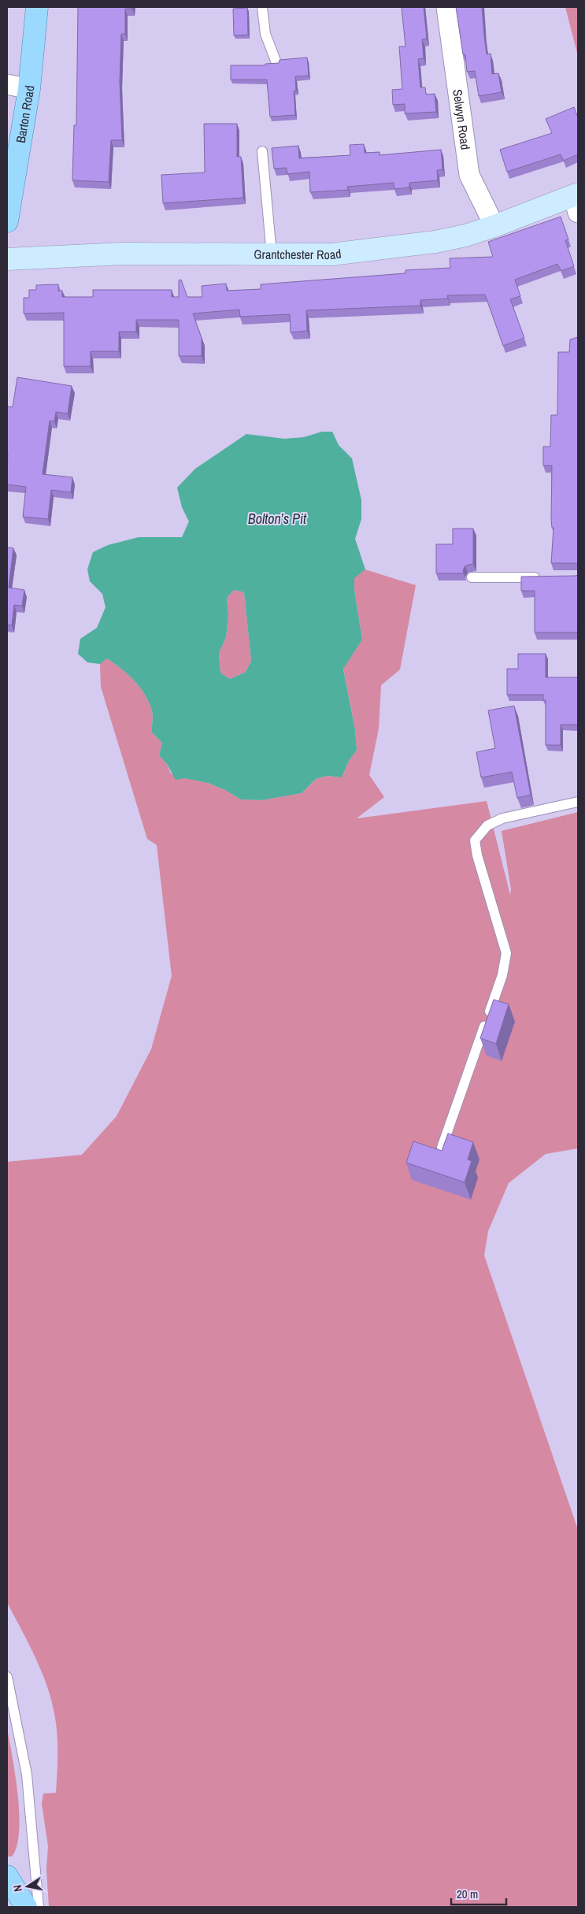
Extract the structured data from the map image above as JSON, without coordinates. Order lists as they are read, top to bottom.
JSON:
{
  "streets": {
    "main road": ["Barton Road"],
    "street": ["Selwyn Road", "Grantchester Road"]
  },
  "crossings": [
    ["Selwyn Road", "Grantchester Road"]
  ],
  "water": ["Bolton’s Pit"],
  "scale_bar": "20 m",
  "north": "left"
}
